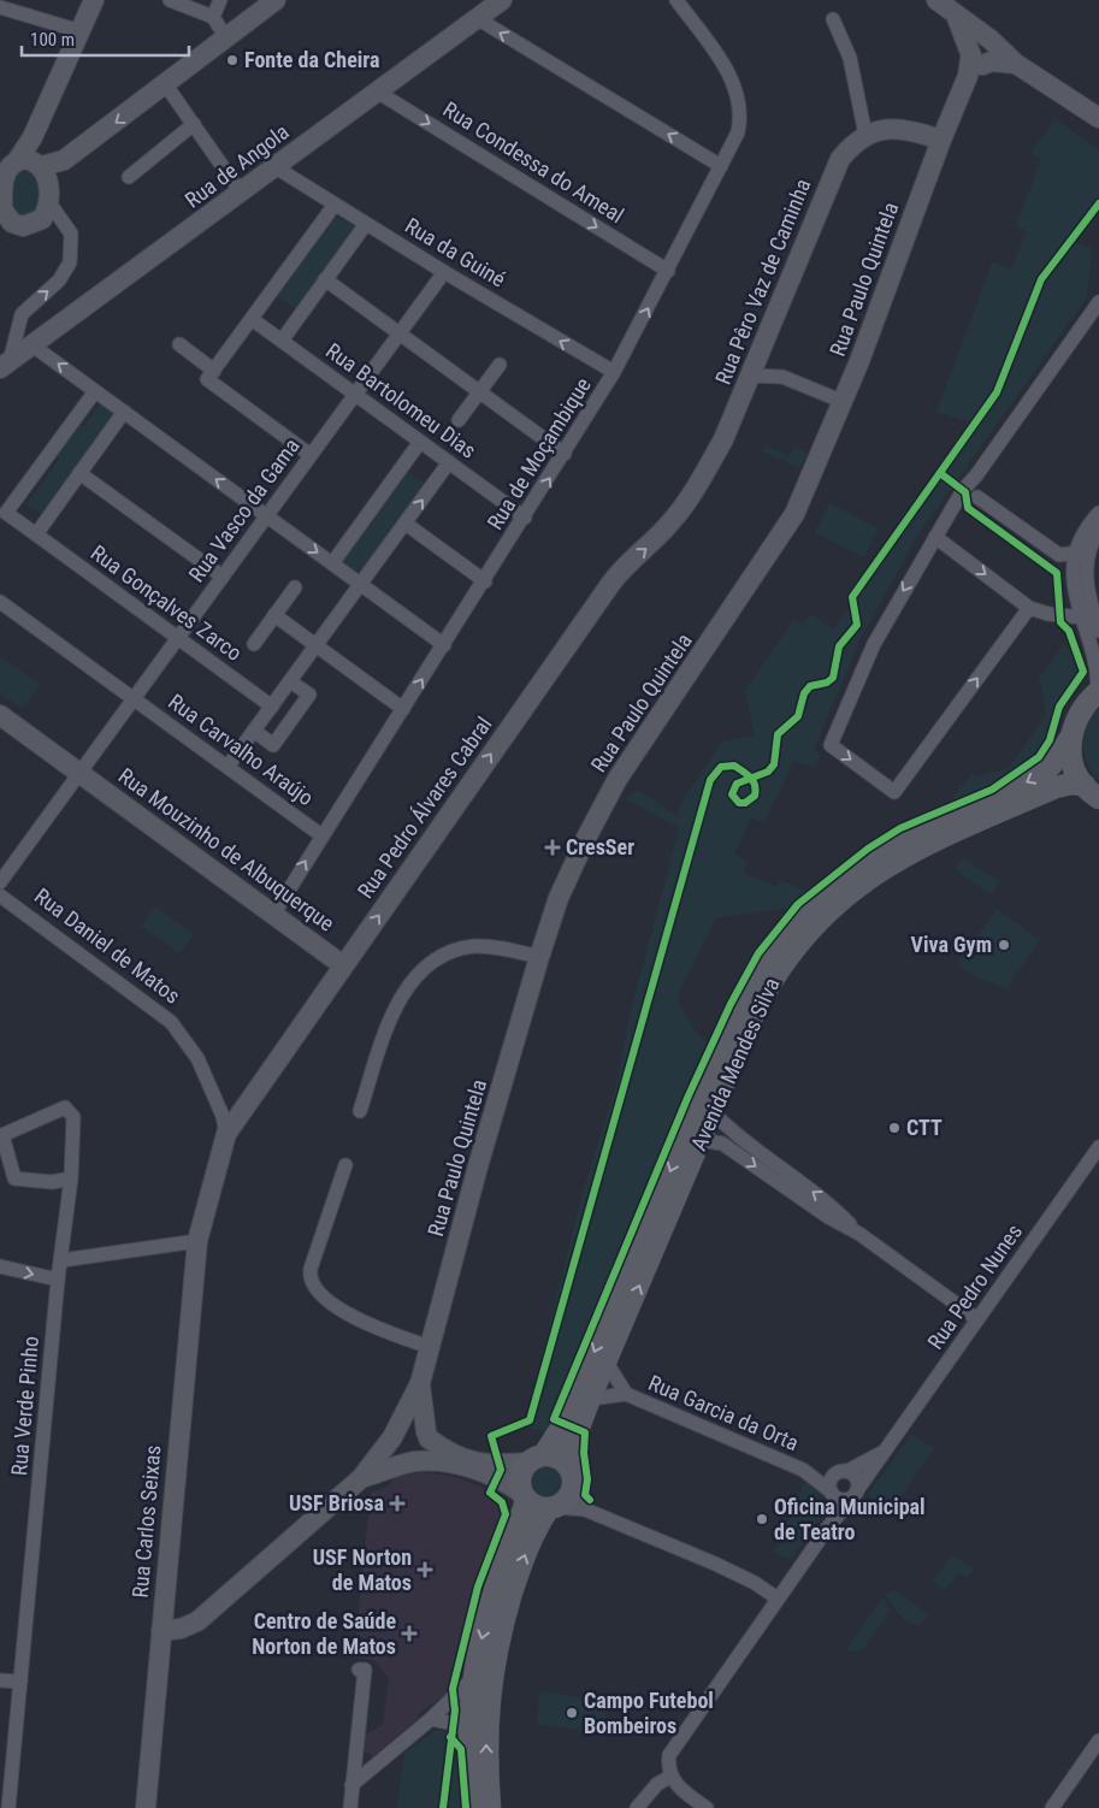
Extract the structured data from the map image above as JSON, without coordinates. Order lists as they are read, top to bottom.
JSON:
{
  "streets": {
    "main road": ["Avenida Mendes Silva"],
    "street": [
      "Rua Condessa do Ameal",
      "Rua de Angola",
      "Rua da Guiné",
      "Rua Paulo Quintela",
      "Rua Pêro Vaz de Caminha",
      "Rua Bartolomeu Dias",
      "Rua de Moçambique",
      "Rua Vasco da Gama",
      "Rua Gonçalves Zarco",
      "Rua Carvalho Araújo",
      "Rua Pedro Álvares Cabral",
      "Rua Mouzinho de Albuquerque",
      "Rua Daniel de Matos",
      "Rua Pedro Nunes",
      "Rua Verde Pinho",
      "Rua Garcia da Orta",
      "Rua Carlos Seixas"
    ]
  },
  "crossings": [
    ["Rua Condessa do Ameal", "Rua de Angola"],
    ["Rua Condessa do Ameal", "Rua de Moçambique"],
    ["Rua de Angola", "Rua da Guiné"],
    ["Rua da Guiné", "Rua de Moçambique"],
    ["Rua da Guiné", "Rua Vasco da Gama"],
    ["Rua Paulo Quintela", "Rua Pêro Vaz de Caminha"],
    ["Rua Pêro Vaz de Caminha", "Rua Pedro Álvares Cabral"],
    ["Rua Bartolomeu Dias", "Rua de Moçambique"],
    ["Rua Bartolomeu Dias", "Rua Vasco da Gama"],
    ["Rua de Moçambique", "Rua Carvalho Araújo"],
    ["Rua de Moçambique", "Rua Mouzinho de Albuquerque"],
    ["Rua Vasco da Gama", "Rua Gonçalves Zarco"],
    ["Rua Vasco da Gama", "Rua Carvalho Araújo"],
    ["Rua Vasco da Gama", "Rua Mouzinho de Albuquerque"],
    ["Rua Pedro Álvares Cabral", "Rua Mouzinho de Albuquerque"],
    ["Rua Pedro Álvares Cabral", "Rua Daniel de Matos"],
    ["Avenida Mendes Silva", "Rua Garcia da Orta"],
    ["Rua Pedro Nunes", "Rua Garcia da Orta"]
  ],
  "one_way": ["Rua Pedro Álvares Cabral"],
  "places": {
    "other": [
      "Fonte da Cheira",
      "Viva Gym",
      "CTT",
      "Oficina Municipal de Teatro",
      "Campo Futebol Bombeiros"
    ],
    "health": [
      "CresSer",
      "USF Briosa",
      "USF Norton de Matos",
      "Centro de Saúde Norton de Matos"
    ]
  },
  "scale_bar": "100 m"
}
